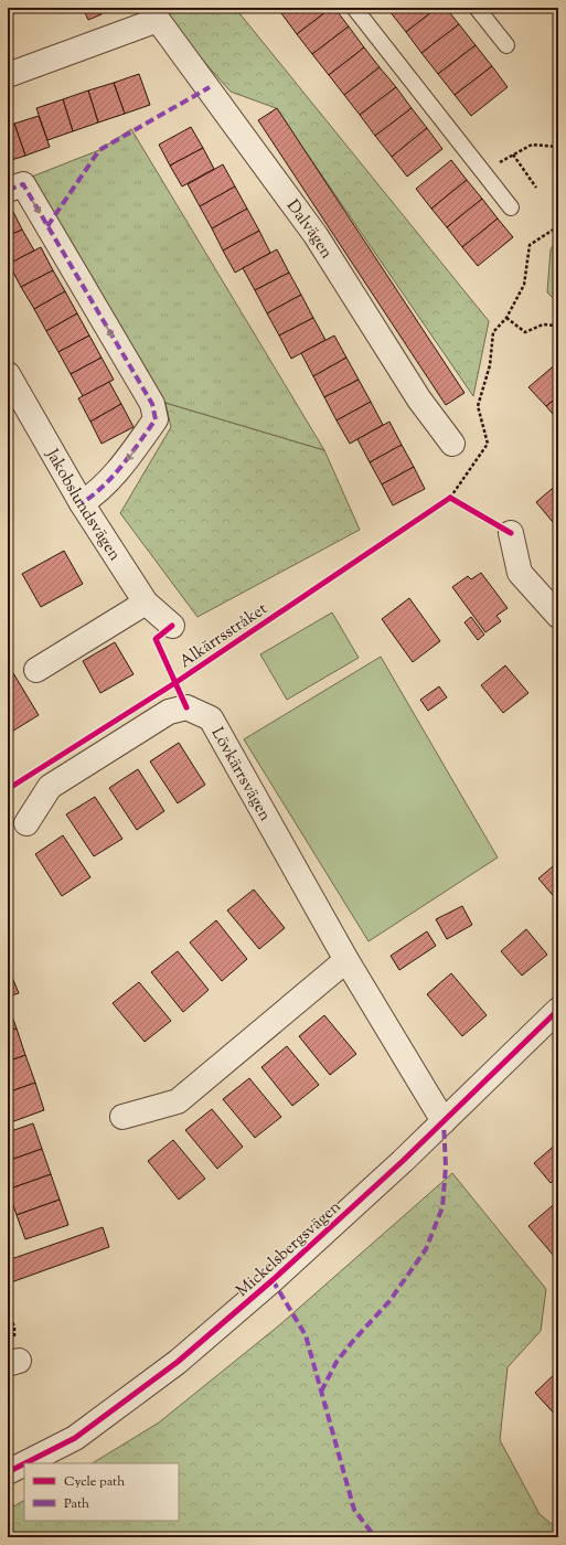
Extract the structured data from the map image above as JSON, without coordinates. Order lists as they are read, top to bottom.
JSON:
{
  "streets": {
    "street": [
      "Dalvägen",
      "Jakobslundsvägen",
      "Lövkärrsvägen",
      "Mickelsbergsvägen"
    ],
    "cycle path": ["Alkärrsstråket"]
  },
  "crossings": [
    ["Lövkärrsvägen", "Mickelsbergsvägen"]
  ],
  "legend": ["Cycle path", "Path"]
}
